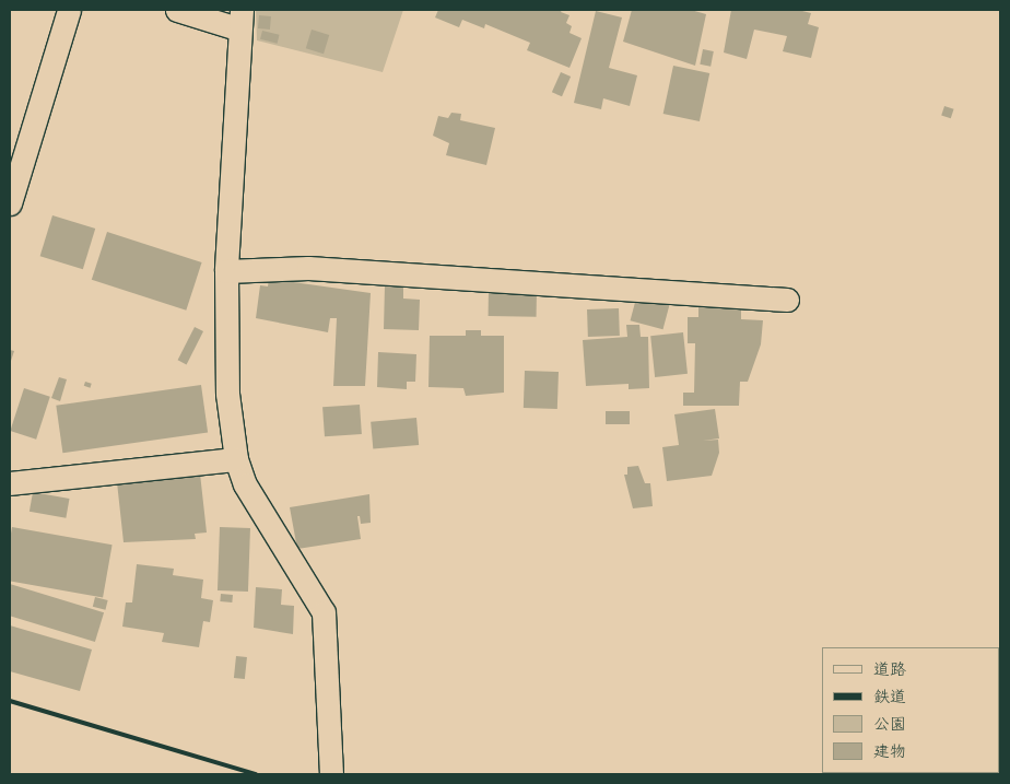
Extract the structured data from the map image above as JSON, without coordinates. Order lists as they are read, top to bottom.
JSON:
{
  "legend": [
    "道路",
    "鉄道",
    "公園",
    "建物"
  ]
}
